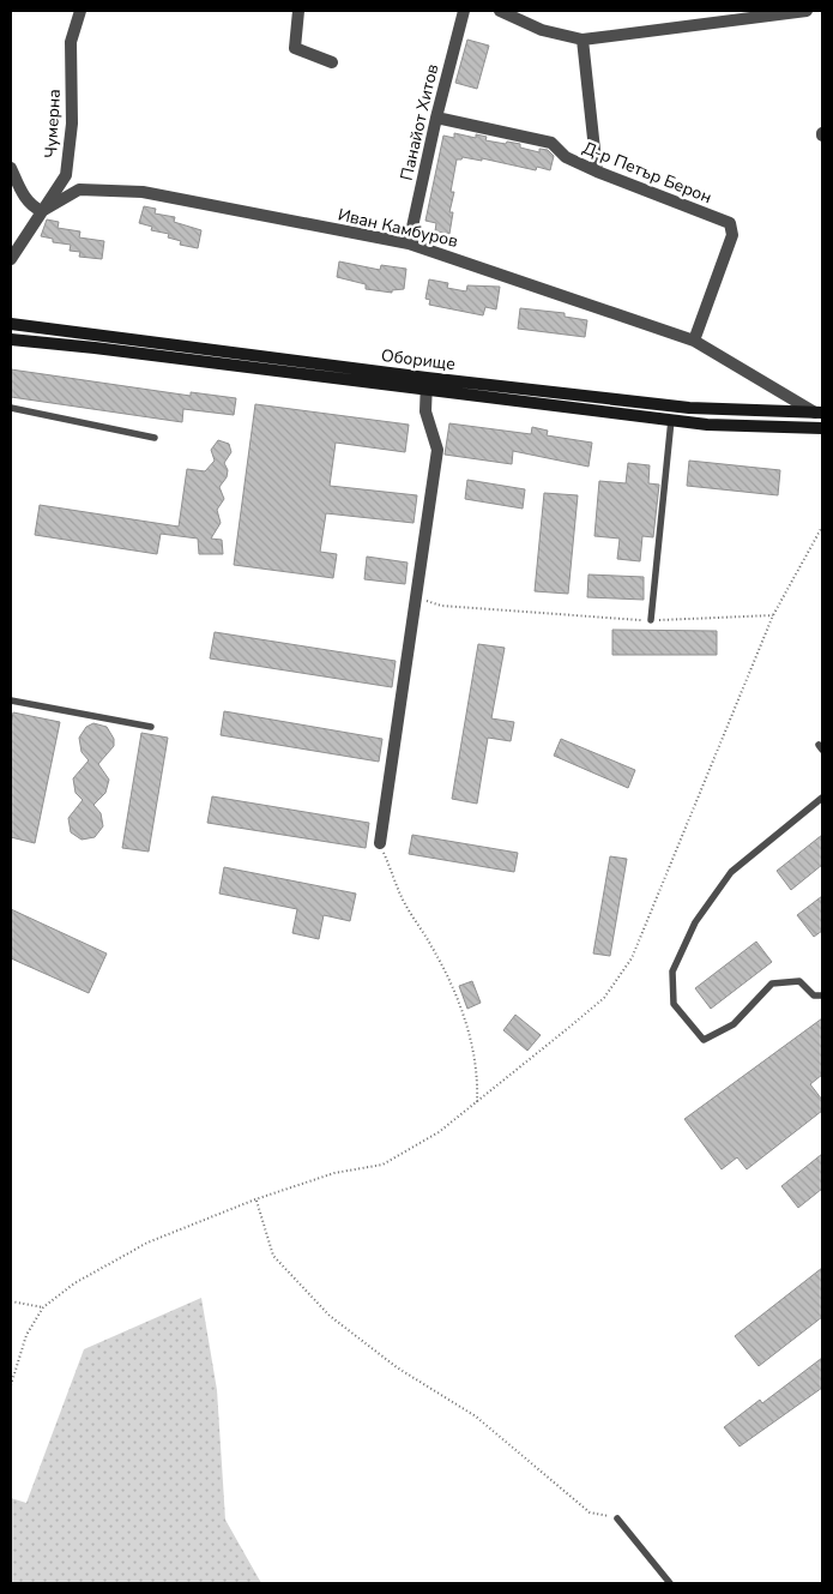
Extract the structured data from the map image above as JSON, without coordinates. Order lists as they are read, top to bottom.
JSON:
{
  "streets": {
    "main road": ["Оборище"],
    "street": [
      "Панайот Хитов",
      "Чумерна",
      "Д-р Петър Берон",
      "Иван Камбуров"
    ]
  },
  "crossings": [
    ["Панайот Хитов", "Д-р Петър Берон"],
    ["Панайот Хитов", "Иван Камбуров"],
    ["Чумерна", "Иван Камбуров"],
    ["Д-р Петър Берон", "Иван Камбуров"],
    ["Иван Камбуров", "Оборище"]
  ]
}
